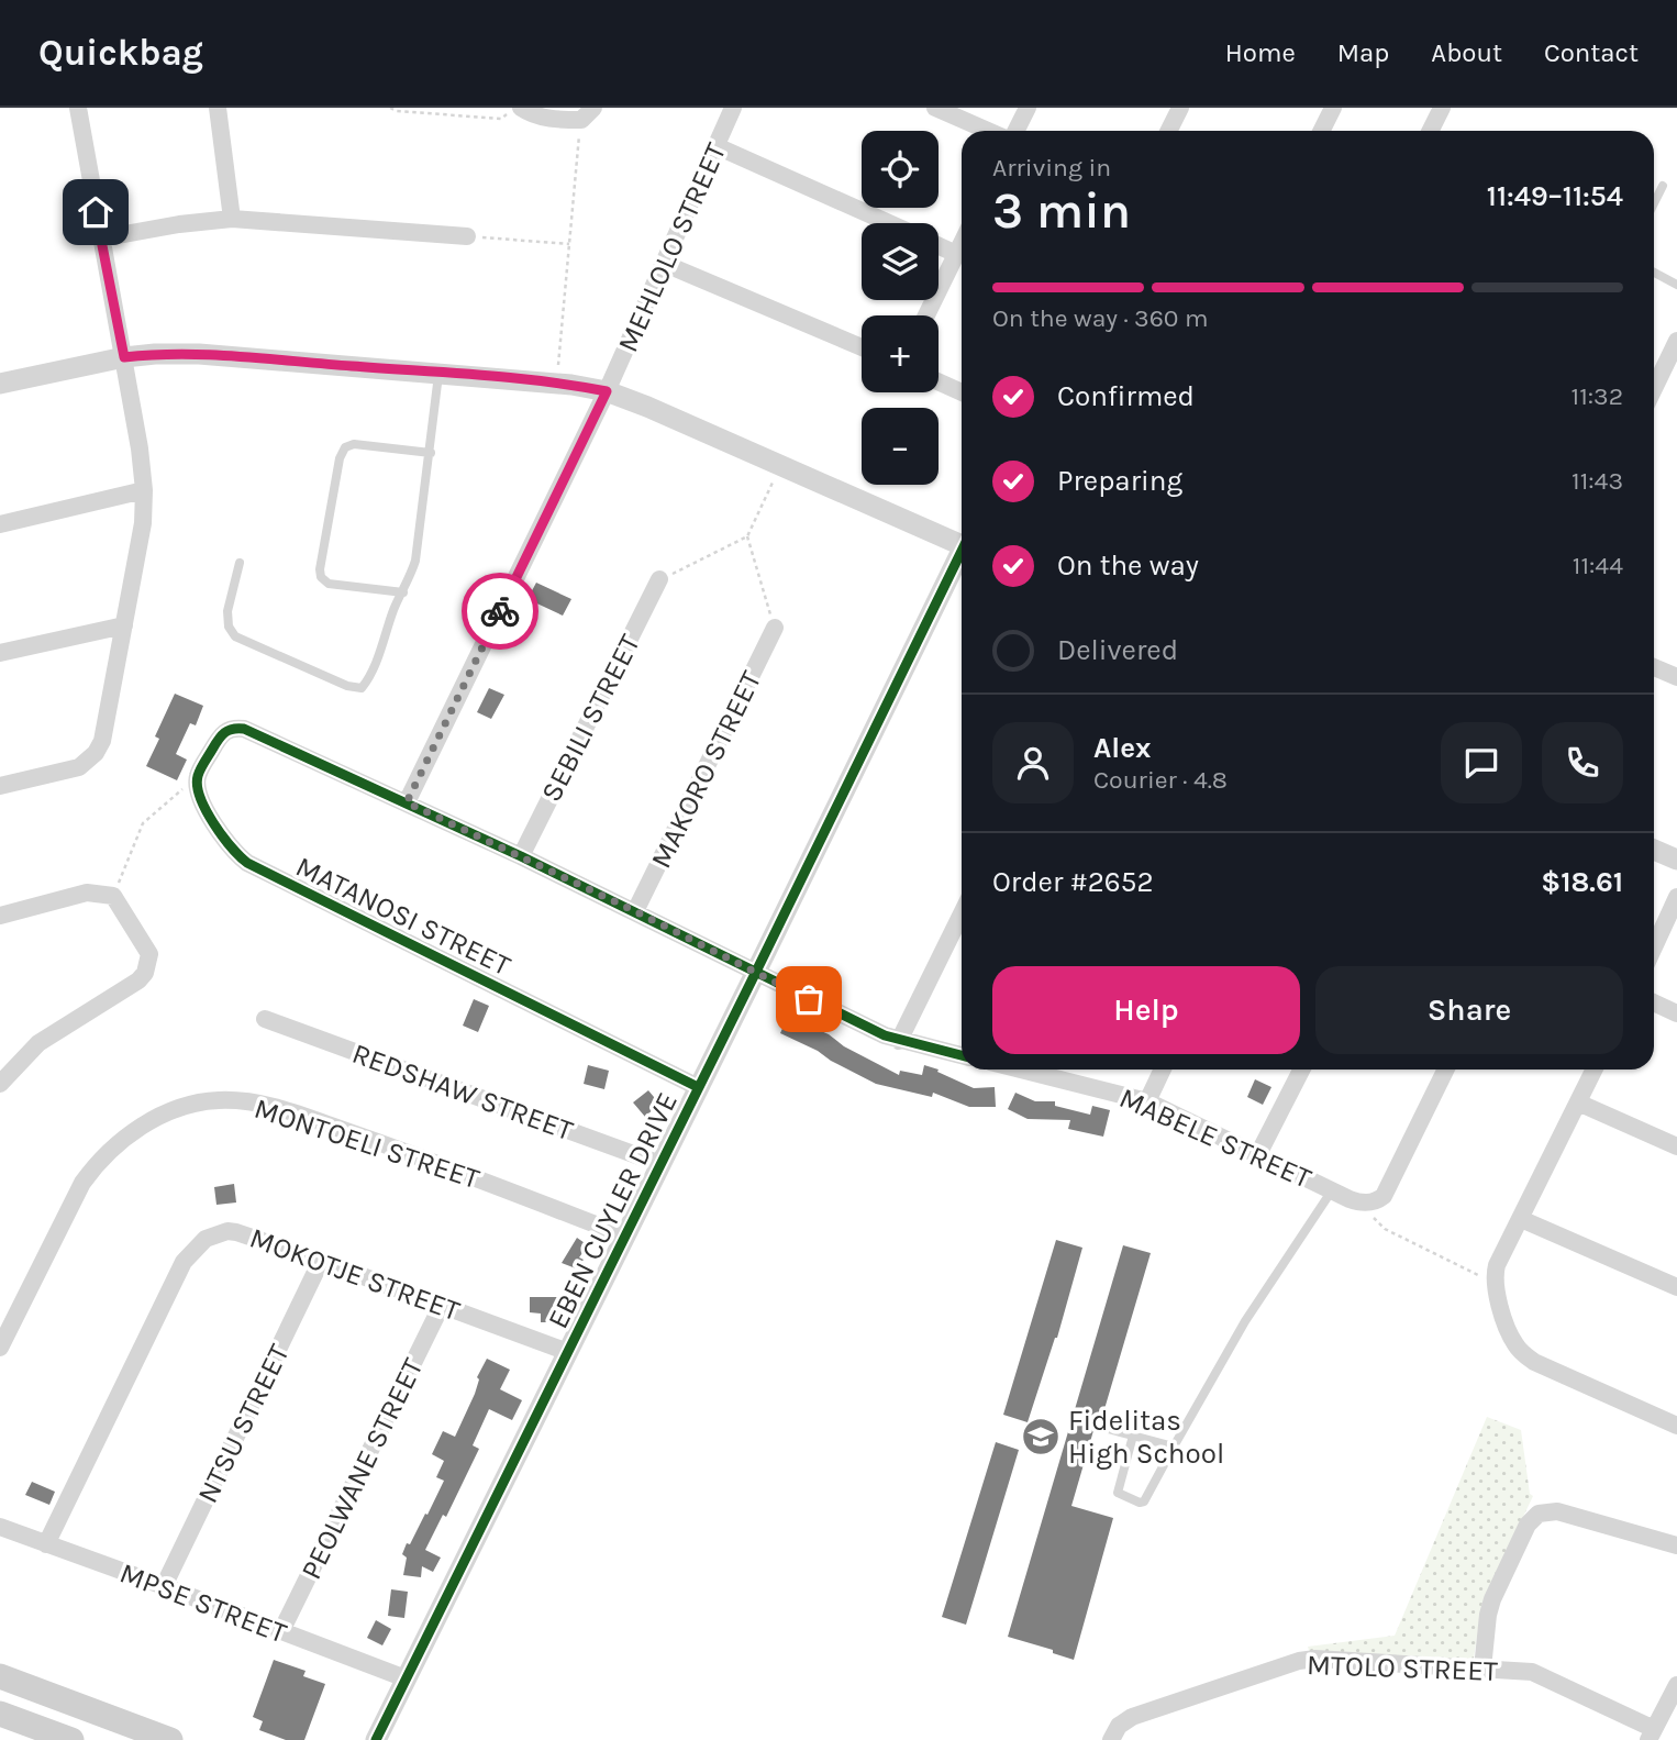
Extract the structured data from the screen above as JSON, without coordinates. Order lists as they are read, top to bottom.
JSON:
{
  "streets": {
    "street": [
      "MEHLOLO STREET",
      "SEBILI STREET",
      "MAKORO STREET",
      "MATANOSI STREET",
      "REDSHAW STREET",
      "MABELE STREET",
      "MONTOELI STREET",
      "EBEN CUYLER DRIVE",
      "MOKOTJE STREET",
      "NTSU STREET",
      "PEOLWANE STREET",
      "MPSE STREET",
      "MTOLO STREET"
    ]
  },
  "crossings": [
    ["MATANOSI STREET", "EBEN CUYLER DRIVE"],
    ["REDSHAW STREET", "EBEN CUYLER DRIVE"],
    ["MONTOELI STREET", "EBEN CUYLER DRIVE"],
    ["EBEN CUYLER DRIVE", "MOKOTJE STREET"],
    ["EBEN CUYLER DRIVE", "MPSE STREET"],
    ["MOKOTJE STREET", "NTSU STREET"],
    ["MOKOTJE STREET", "PEOLWANE STREET"],
    ["MOKOTJE STREET", "MPSE STREET"],
    ["NTSU STREET", "MPSE STREET"],
    ["PEOLWANE STREET", "MPSE STREET"]
  ],
  "places": {
    "school or university": ["Fidelitas High School"]
  },
  "page": {
    "header": "Quickbag",
    "nav": [
      "Home",
      "Map",
      "About",
      "Contact"
    ],
    "map_buttons": ["+", "−"],
    "heading": ["3 min", "Arriving in", "11:49–11:54"],
    "panel": [
      "Alex",
      "Courier · 4.8",
      "Order #2652",
      "$18.61"
    ],
    "bar": "On the way · 360 m",
    "list": [
      ["Confirmed", "11:32"],
      ["Preparing", "11:43"],
      ["On the way", "11:44"],
      "Delivered"
    ],
    "buttons": ["Help", "Share"]
  }
}
